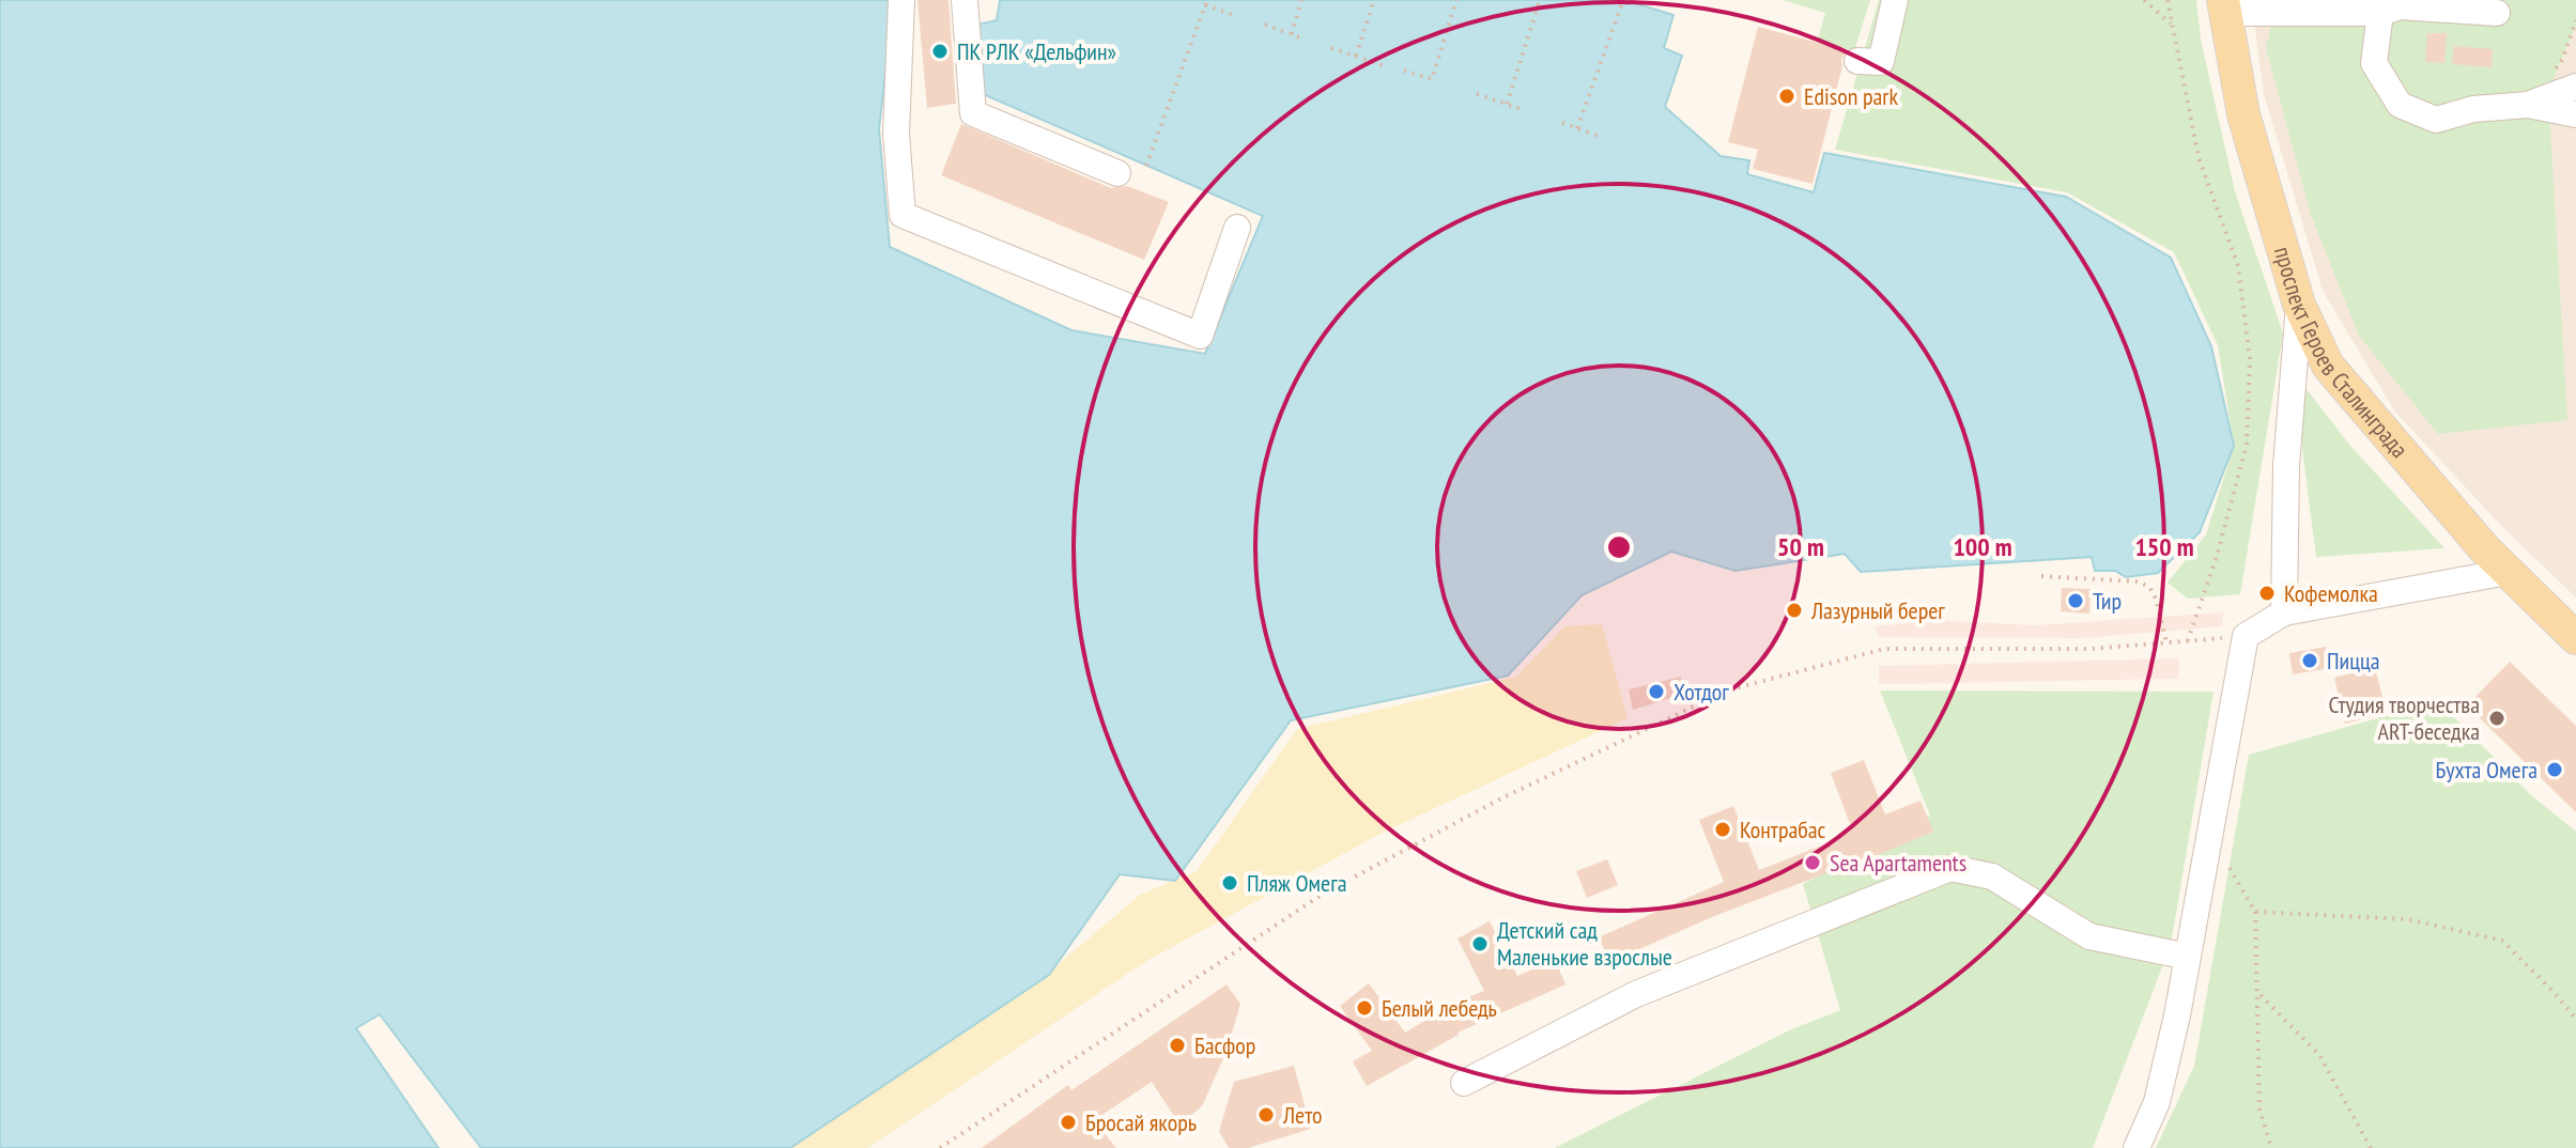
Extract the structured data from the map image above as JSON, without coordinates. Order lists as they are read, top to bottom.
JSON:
{
  "streets": {
    "main road": ["проспект Героев Сталинграда"]
  },
  "places": [
    "ПК РЛК «Дельфин»",
    "Edison park",
    "Кофемолка",
    "Тир",
    "Лазурный берег",
    "Пицца",
    "Хотдог",
    "Студия творчества ART-беседка",
    "Бухта Омега",
    "Контрабас",
    "Sea Apartaments",
    "Пляж Омега",
    "Детский сад Маленькие взрослые",
    "Белый лебедь",
    "Басфор",
    "Лето",
    "Бросай якорь"
  ],
  "rings": ["50 m", "100 m", "150 m"]
}
